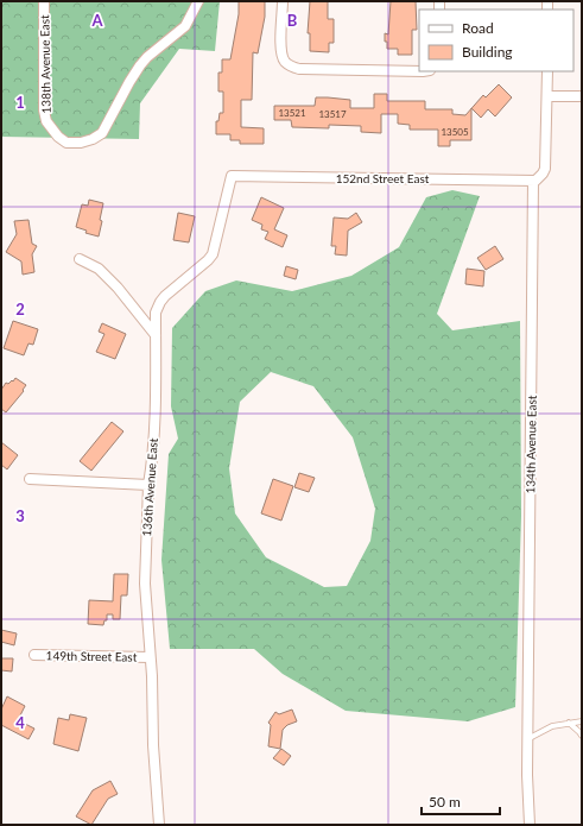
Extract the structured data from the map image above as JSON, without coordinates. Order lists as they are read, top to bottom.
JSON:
{
  "streets": {
    "street": [
      "138th Avenue East",
      "152nd Street East",
      "134th Avenue East",
      "136th Avenue East",
      "149th Street East"
    ]
  },
  "crossings": [
    ["152nd Street East", "134th Avenue East"],
    ["152nd Street East", "136th Avenue East"],
    ["136th Avenue East", "149th Street East"]
  ],
  "house_numbers": ["13521", "13517", "13505"],
  "legend": ["Road", "Building"],
  "scale_bar": "50 m",
  "grid": {
    "columns": ["A", "B"],
    "rows": [
      "1",
      "2",
      "3",
      "4"
    ]
  }
}
